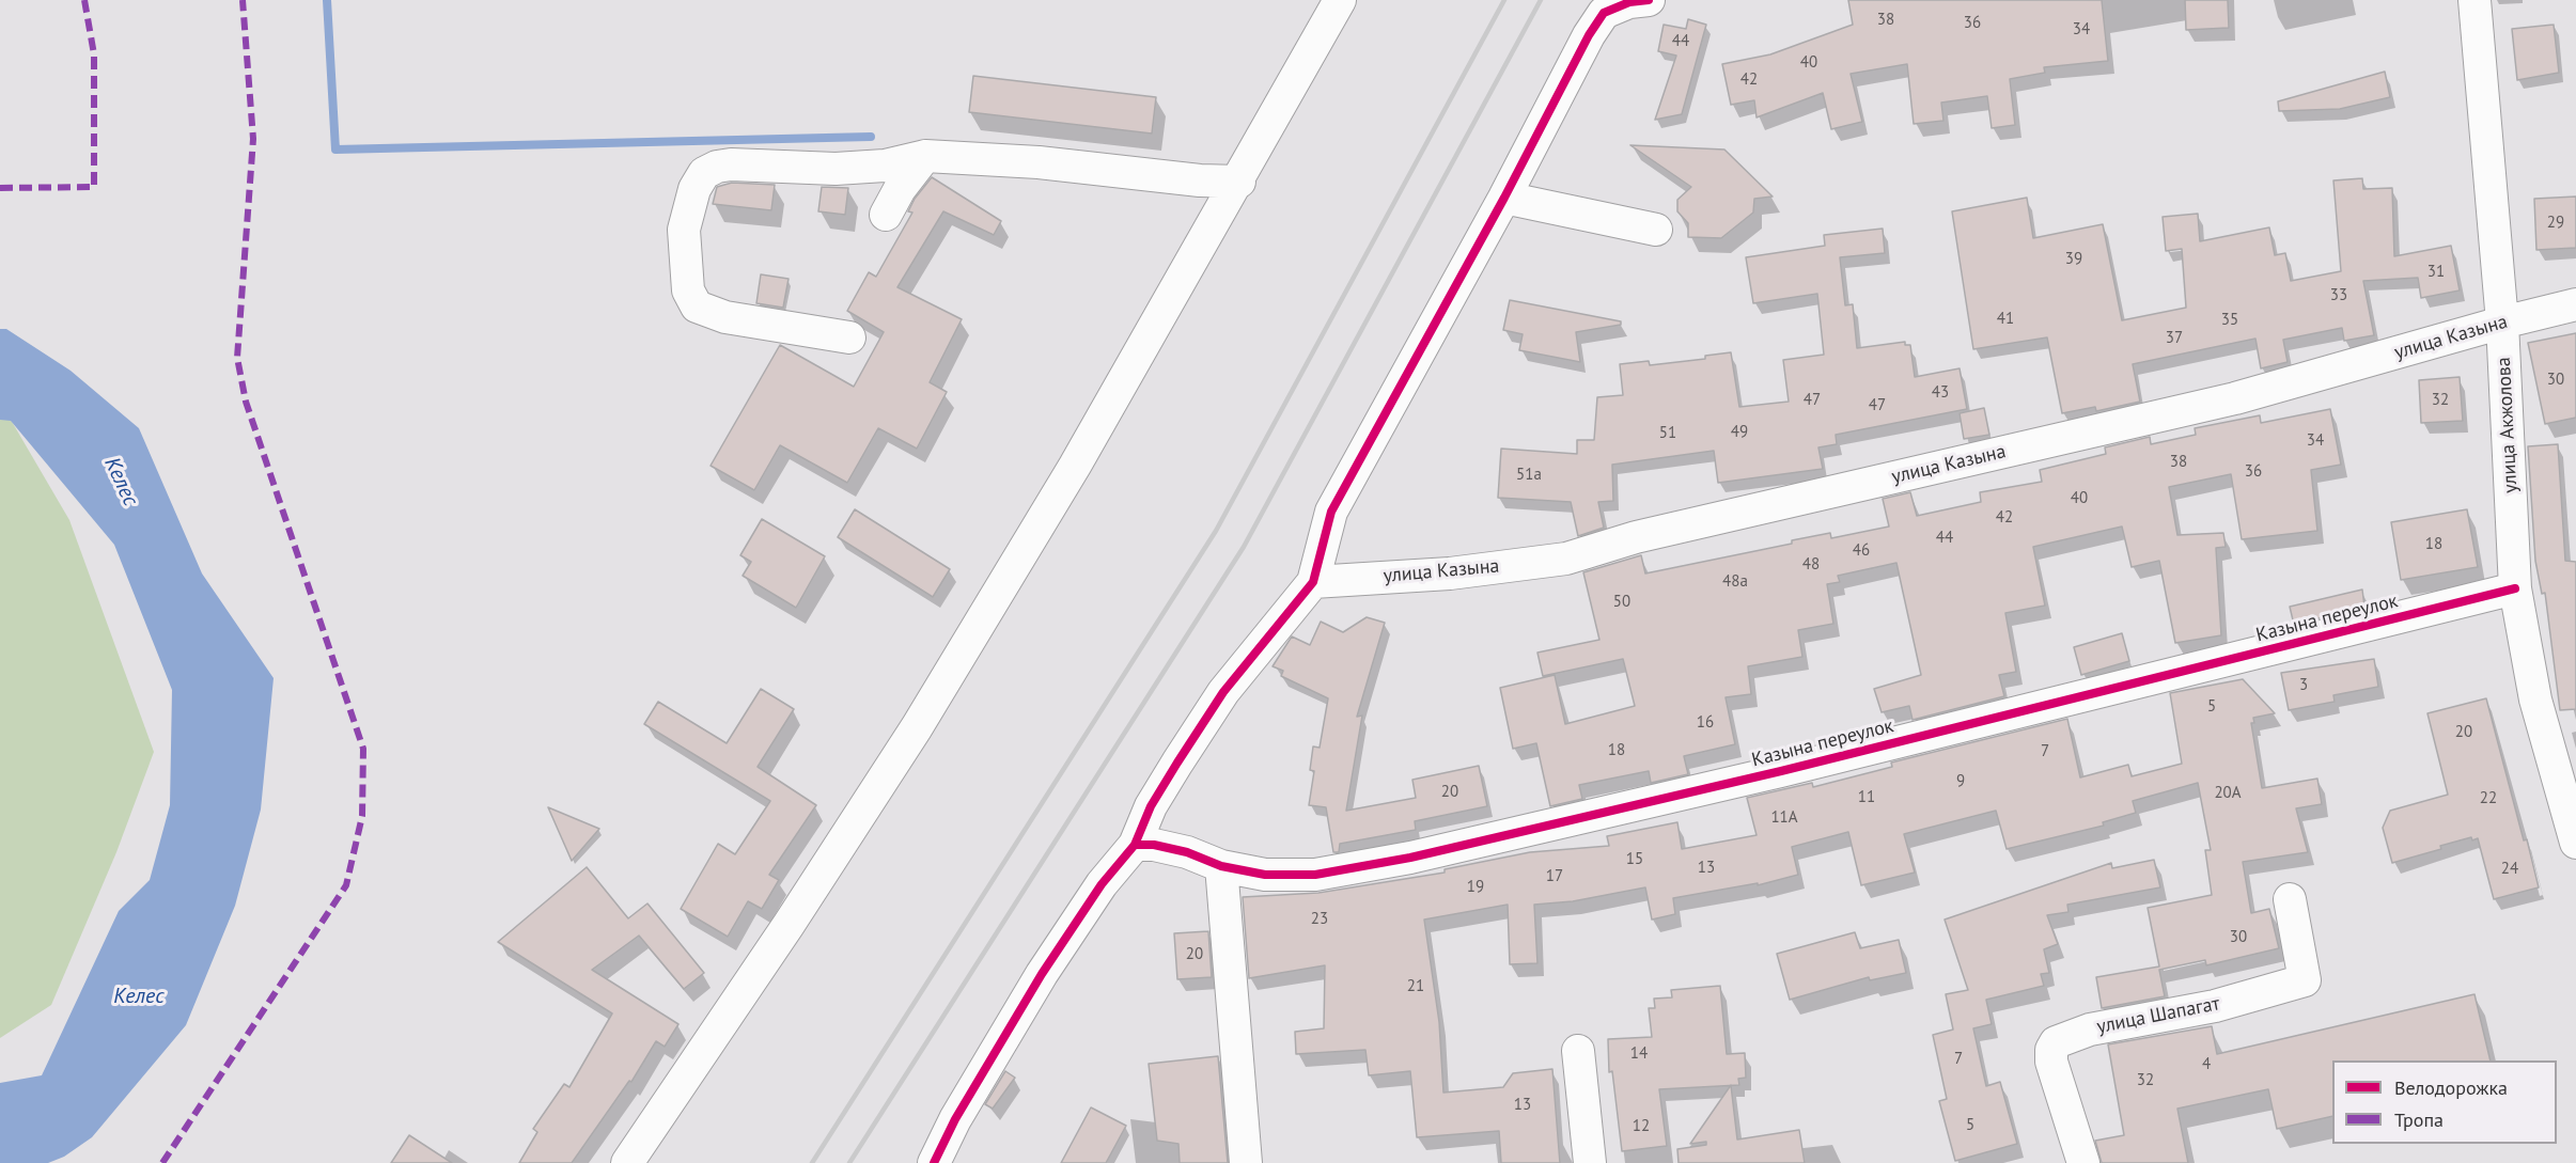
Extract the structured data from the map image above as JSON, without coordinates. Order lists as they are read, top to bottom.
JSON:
{
  "streets": {
    "street": [
      "улица Казына",
      "улица Акжолова",
      "Казына переулок",
      "улица Шапагат"
    ]
  },
  "crossings": [
    ["улица Казына", "улица Акжолова"],
    ["улица Акжолова", "Казына переулок"]
  ],
  "water": ["Келес"],
  "house_numbers": [
    "38",
    "36",
    "34",
    "44",
    "40",
    "42",
    "29",
    "39",
    "31",
    "33",
    "41",
    "35",
    "37",
    "30",
    "43",
    "47",
    "32",
    "47",
    "49",
    "51",
    "34",
    "38",
    "36",
    "51а",
    "40",
    "42",
    "44",
    "18",
    "46",
    "48",
    "48а",
    "50",
    "3",
    "5",
    "16",
    "20",
    "18",
    "7",
    "9",
    "20",
    "20А",
    "11",
    "22",
    "11А",
    "15",
    "13",
    "24",
    "17",
    "19",
    "23",
    "30",
    "20",
    "21",
    "14",
    "7",
    "4",
    "32",
    "13",
    "5",
    "12"
  ],
  "legend": ["Велодорожка", "Тропа"]
}
